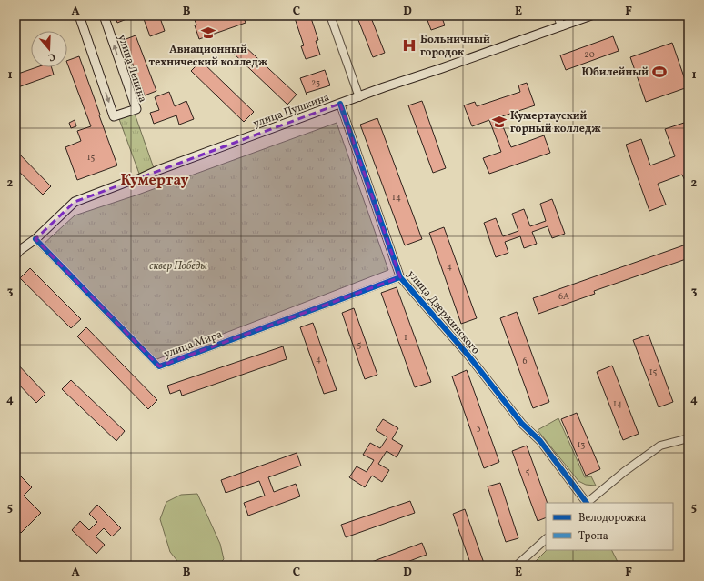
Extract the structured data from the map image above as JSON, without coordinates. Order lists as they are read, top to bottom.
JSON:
{
  "streets": {
    "main road": ["улица Ленина", "улица Пушкина"],
    "street": ["улица Дзержинского", "улица Мира"]
  },
  "crossings": [
    ["улица Пушкина", "улица Дзержинского"],
    ["улица Пушкина", "улица Мира"],
    ["улица Дзержинского", "улица Мира"]
  ],
  "districts": ["Кумертау"],
  "parks": ["сквер Победы"],
  "places": {
    "school or university": ["Авиационный технический колледж", "Кумертауский горный колледж"],
    "hospital": ["Больничный городок"],
    "sports": ["Юбилейный"]
  },
  "house_numbers": [
    "20",
    "23",
    "15",
    "14",
    "4",
    "6А",
    "1",
    "5",
    "4",
    "6",
    "15",
    "14",
    "3",
    "13",
    "5"
  ],
  "legend": ["Велодорожка", "Тропа"],
  "north": "bottom",
  "grid": {
    "columns": [
      "A",
      "B",
      "C",
      "D",
      "E",
      "F"
    ],
    "rows": [
      "1",
      "2",
      "3",
      "4",
      "5"
    ]
  }
}
